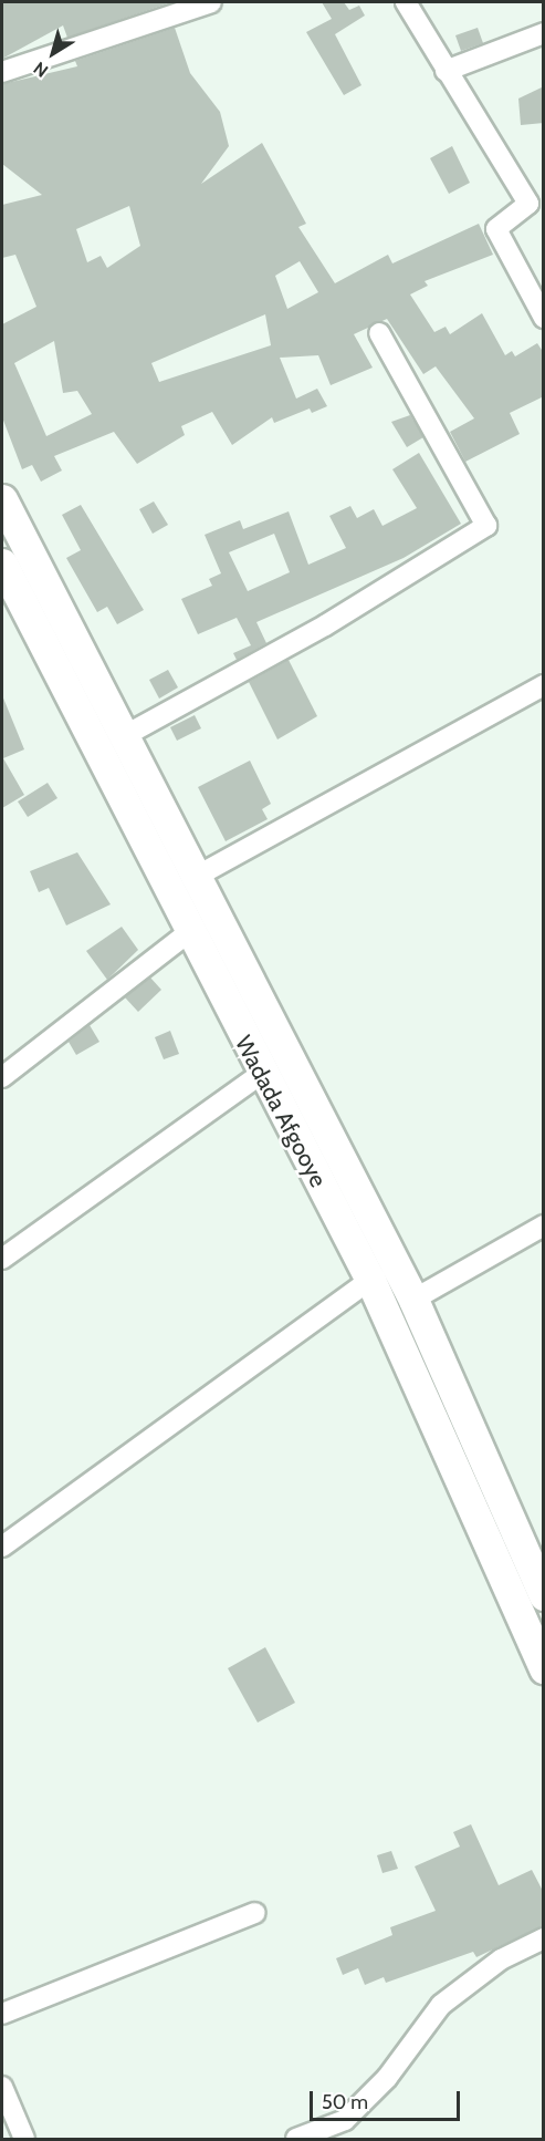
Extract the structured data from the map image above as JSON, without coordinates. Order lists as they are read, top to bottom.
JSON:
{
  "streets": {
    "highway": ["Wadada Afgooye"]
  },
  "scale_bar": "50 m",
  "north": "bottom left"
}
